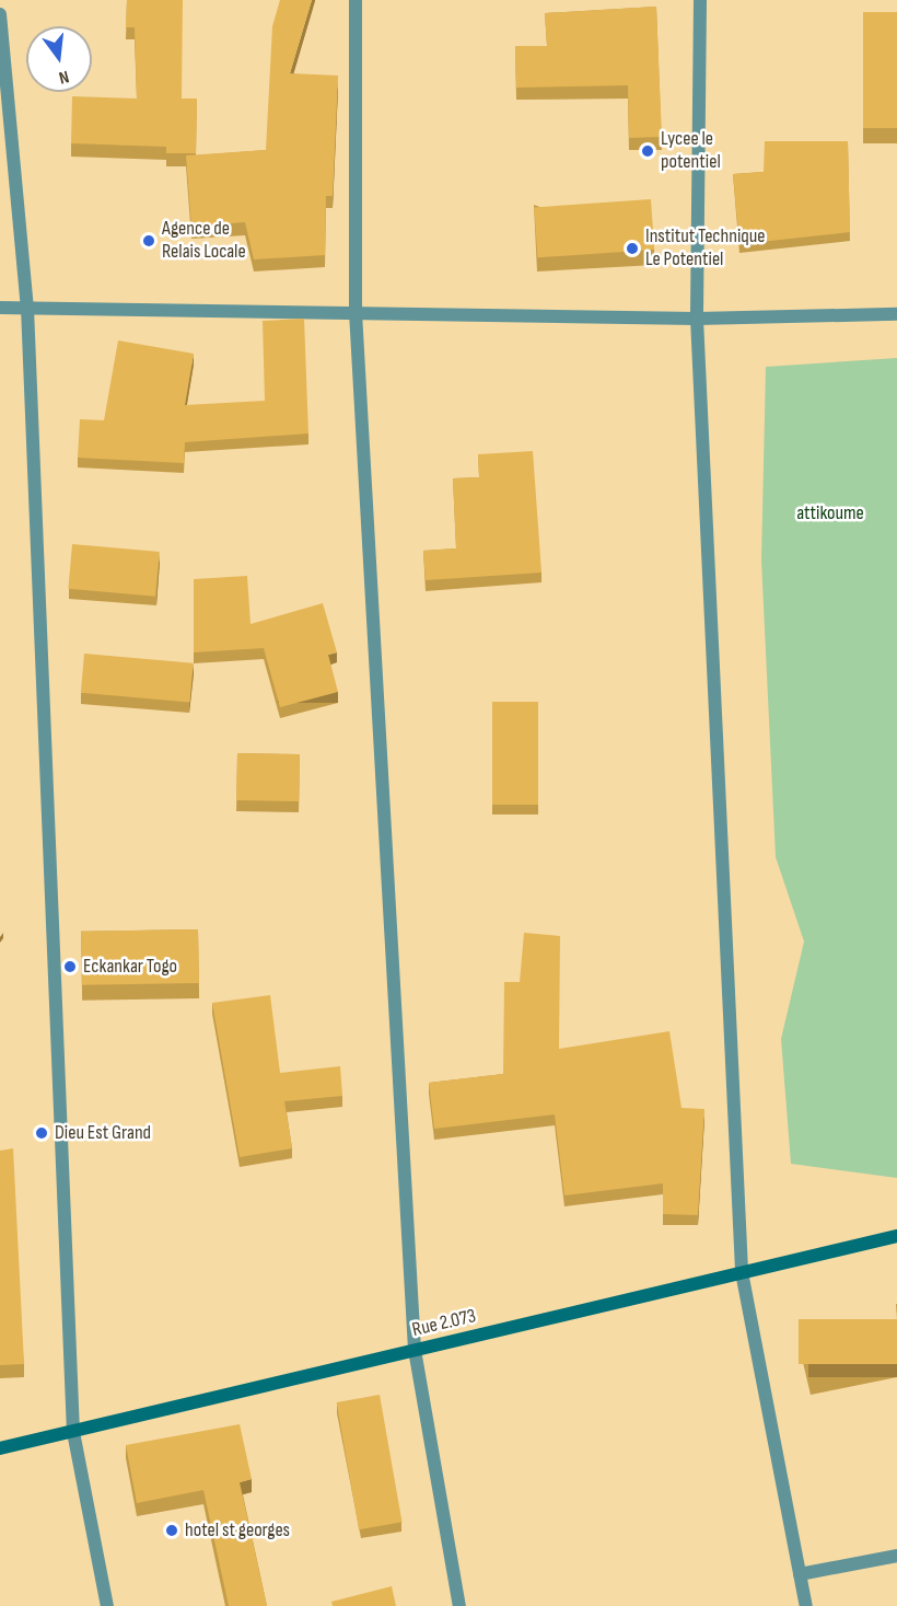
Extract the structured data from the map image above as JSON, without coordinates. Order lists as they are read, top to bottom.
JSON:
{
  "streets": {
    "street": ["Rue 2.073"]
  },
  "parks": ["attikoume"],
  "places": [
    "Lycee le potentiel",
    "Agence de Relais Locale",
    "Institut Technique Le Potentiel",
    "Eckankar Togo",
    "Dieu Est Grand",
    "hotel st georges"
  ],
  "north": "bottom"
}
